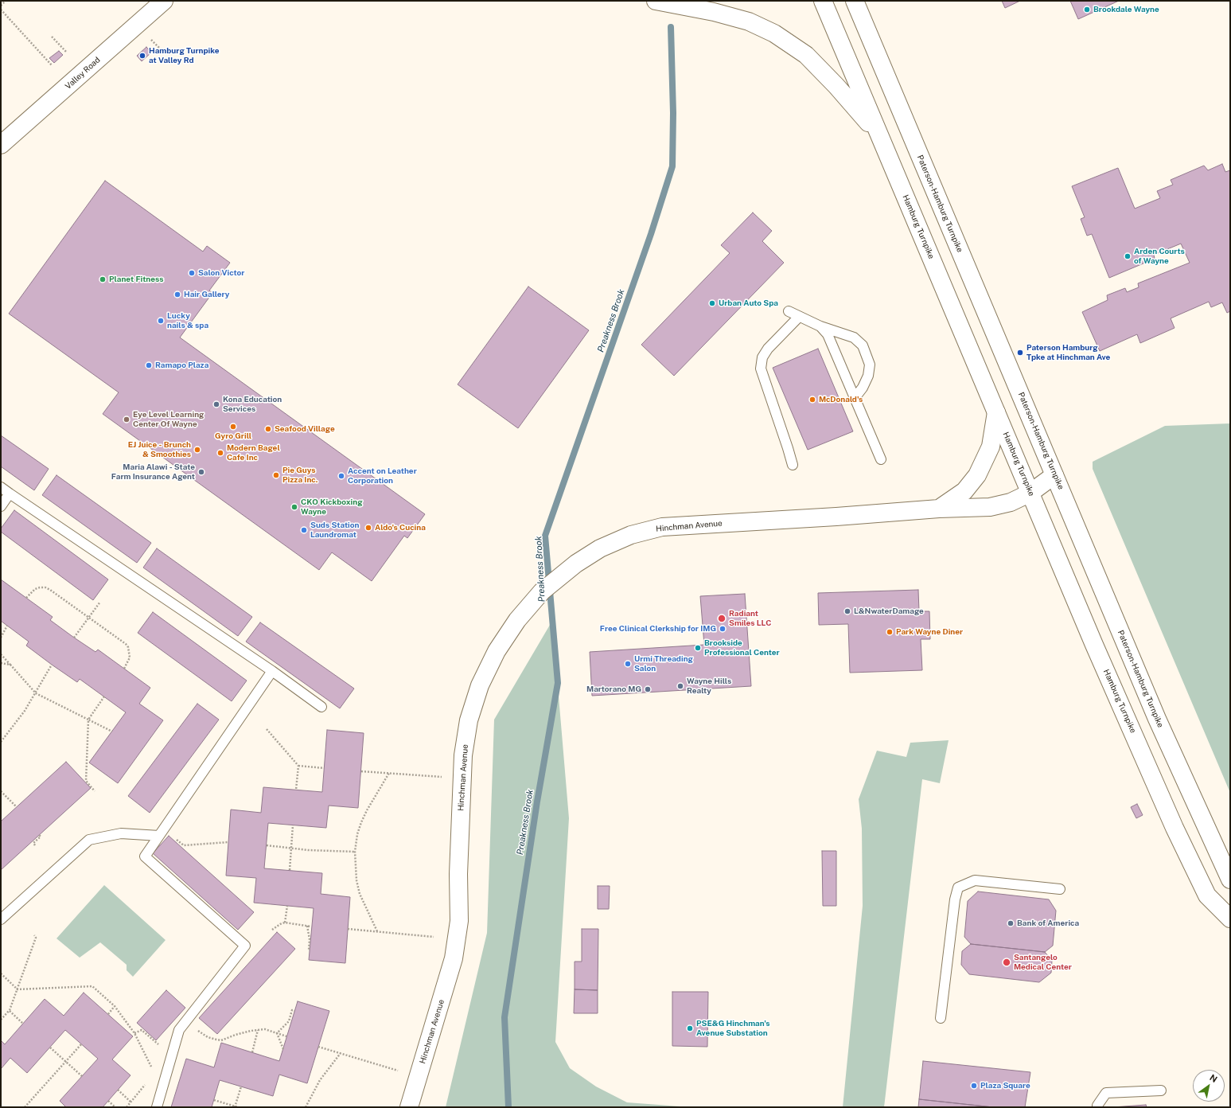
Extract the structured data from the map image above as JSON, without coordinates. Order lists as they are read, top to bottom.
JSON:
{
  "streets": {
    "main road": [
      "Valley Road",
      "Paterson-Hamburg Turnpike",
      "Hamburg Turnpike",
      "Hinchman Avenue"
    ]
  },
  "crossings": [
    ["Paterson-Hamburg Turnpike", "Hinchman Avenue"],
    ["Hamburg Turnpike", "Hinchman Avenue"]
  ],
  "water": ["Preakness Brook"],
  "places": [
    "Brookdale Wayne",
    "Hamburg Turnpike at Valley Rd",
    "Arden Courts of Wayne",
    "Salon Victor",
    "Planet Fitness",
    "Hair Gallery",
    "Urban Auto Spa",
    "Lucky nails & spa",
    "Paterson Hamburg Tpke at Hinchman Ave",
    "Ramapo Plaza",
    "McDonald's",
    "Kona Education Services",
    "Eye Level Learning Center Of Wayne",
    "Gyro Grill",
    "Seafood Village",
    "EJ Juice - Brunch & Smoothies",
    "Modern Bagel Cafe Inc",
    "Maria Alawi - State Farm Insurance Agent",
    "Pie Guys Pizza Inc.",
    "Accent on Leather Corporation",
    "CKO Kickboxing Wayne",
    "Aldo's Cucina",
    "Suds Station Laundromat",
    "L&NwaterDamage",
    "Radiant Smiles LLC",
    "Free Clinical Clerkship for IMG",
    "Park Wayne Diner",
    "Brookside Professional Center",
    "Urmi Threading Salon",
    "Wayne Hills Realty",
    "Martorano MG",
    "Bank of America",
    "Santangelo Medical Center",
    "PSE&G Hinchman's Avenue Substation",
    "Plaza Square"
  ],
  "north": "top right"
}
